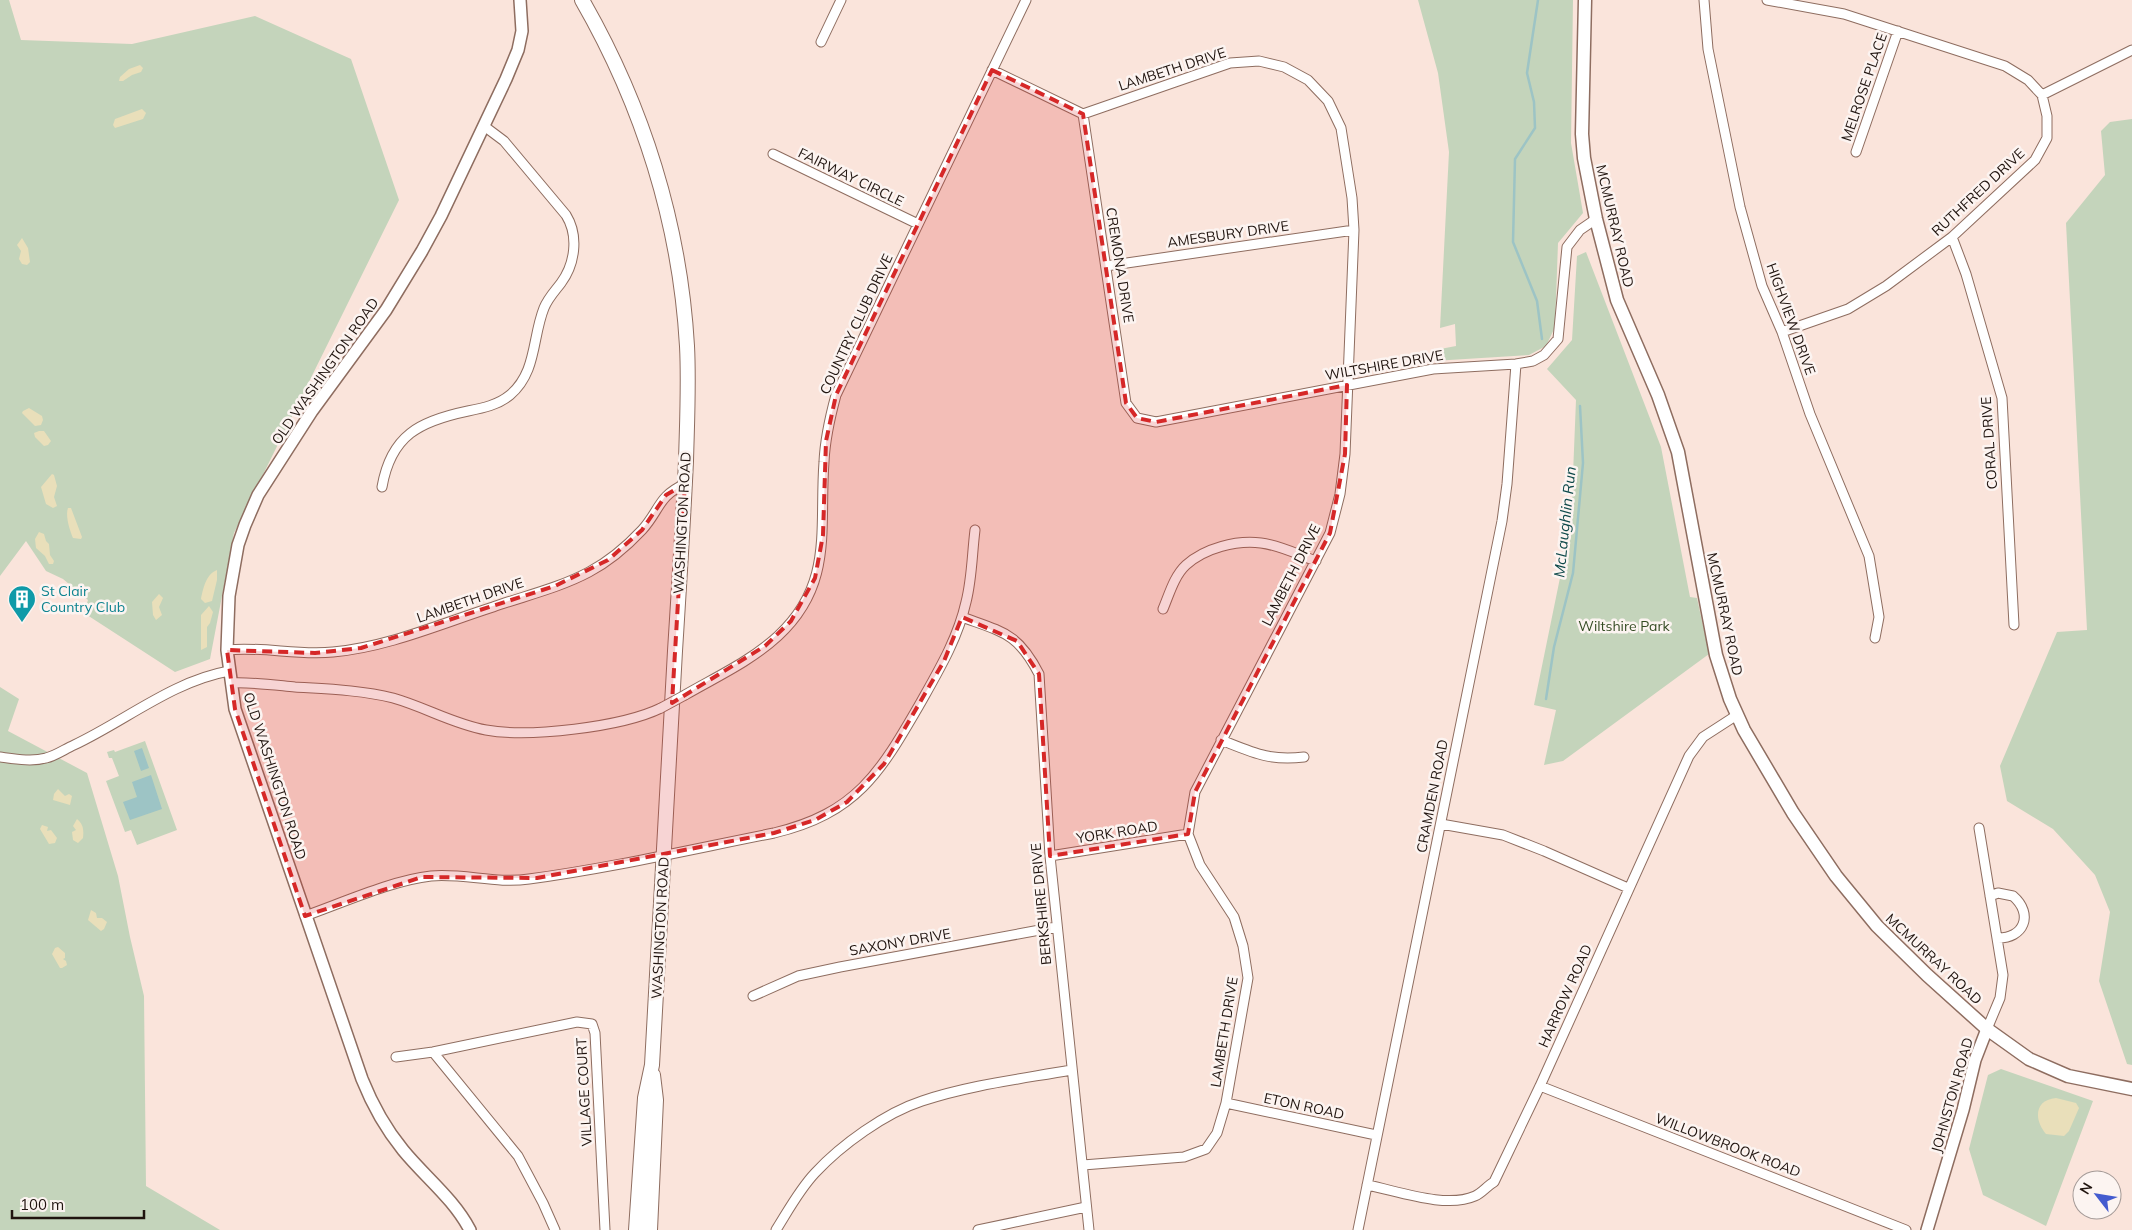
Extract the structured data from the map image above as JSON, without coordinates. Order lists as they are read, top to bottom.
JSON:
{
  "streets": {
    "main road": ["MCMURRAY ROAD", "WASHINGTON ROAD"],
    "street": [
      "LAMBETH DRIVE",
      "MELROSE PLACE",
      "FAIRWAY CIRCLE",
      "RUTHFRED DRIVE",
      "AMESBURY DRIVE",
      "CREMONA DRIVE",
      "HIGHVIEW DRIVE",
      "COUNTRY CLUB DRIVE",
      "WILTSHIRE DRIVE",
      "OLD WASHINGTON ROAD",
      "CORAL DRIVE",
      "CRAMDEN ROAD",
      "YORK ROAD",
      "BERKSHIRE DRIVE",
      "SAXONY DRIVE",
      "HARROW ROAD",
      "VILLAGE COURT",
      "JOHNSTON ROAD",
      "ETON ROAD",
      "WILLOWBROOK ROAD"
    ]
  },
  "crossings": [
    ["LAMBETH DRIVE", "AMESBURY DRIVE"],
    ["LAMBETH DRIVE", "CREMONA DRIVE"],
    ["LAMBETH DRIVE", "WILTSHIRE DRIVE"],
    ["LAMBETH DRIVE", "OLD WASHINGTON ROAD"],
    ["LAMBETH DRIVE", "WASHINGTON ROAD"],
    ["LAMBETH DRIVE", "YORK ROAD"],
    ["LAMBETH DRIVE", "BERKSHIRE DRIVE"],
    ["LAMBETH DRIVE", "ETON ROAD"],
    ["FAIRWAY CIRCLE", "COUNTRY CLUB DRIVE"],
    ["RUTHFRED DRIVE", "HIGHVIEW DRIVE"],
    ["RUTHFRED DRIVE", "CORAL DRIVE"],
    ["MCMURRAY ROAD", "WILTSHIRE DRIVE"],
    ["MCMURRAY ROAD", "HARROW ROAD"],
    ["MCMURRAY ROAD", "JOHNSTON ROAD"],
    ["AMESBURY DRIVE", "CREMONA DRIVE"],
    ["CREMONA DRIVE", "WILTSHIRE DRIVE"],
    ["COUNTRY CLUB DRIVE", "OLD WASHINGTON ROAD"],
    ["WILTSHIRE DRIVE", "CRAMDEN ROAD"],
    ["CRAMDEN ROAD", "HARROW ROAD"],
    ["CRAMDEN ROAD", "ETON ROAD"],
    ["YORK ROAD", "BERKSHIRE DRIVE"],
    ["BERKSHIRE DRIVE", "SAXONY DRIVE"],
    ["HARROW ROAD", "WILLOWBROOK ROAD"]
  ],
  "water": ["McLaughlin Run"],
  "parks": ["Wiltshire Park"],
  "places": {
    "building": ["St Clair Country Club"]
  },
  "scale_bar": "100 m",
  "north": "top left"
}
